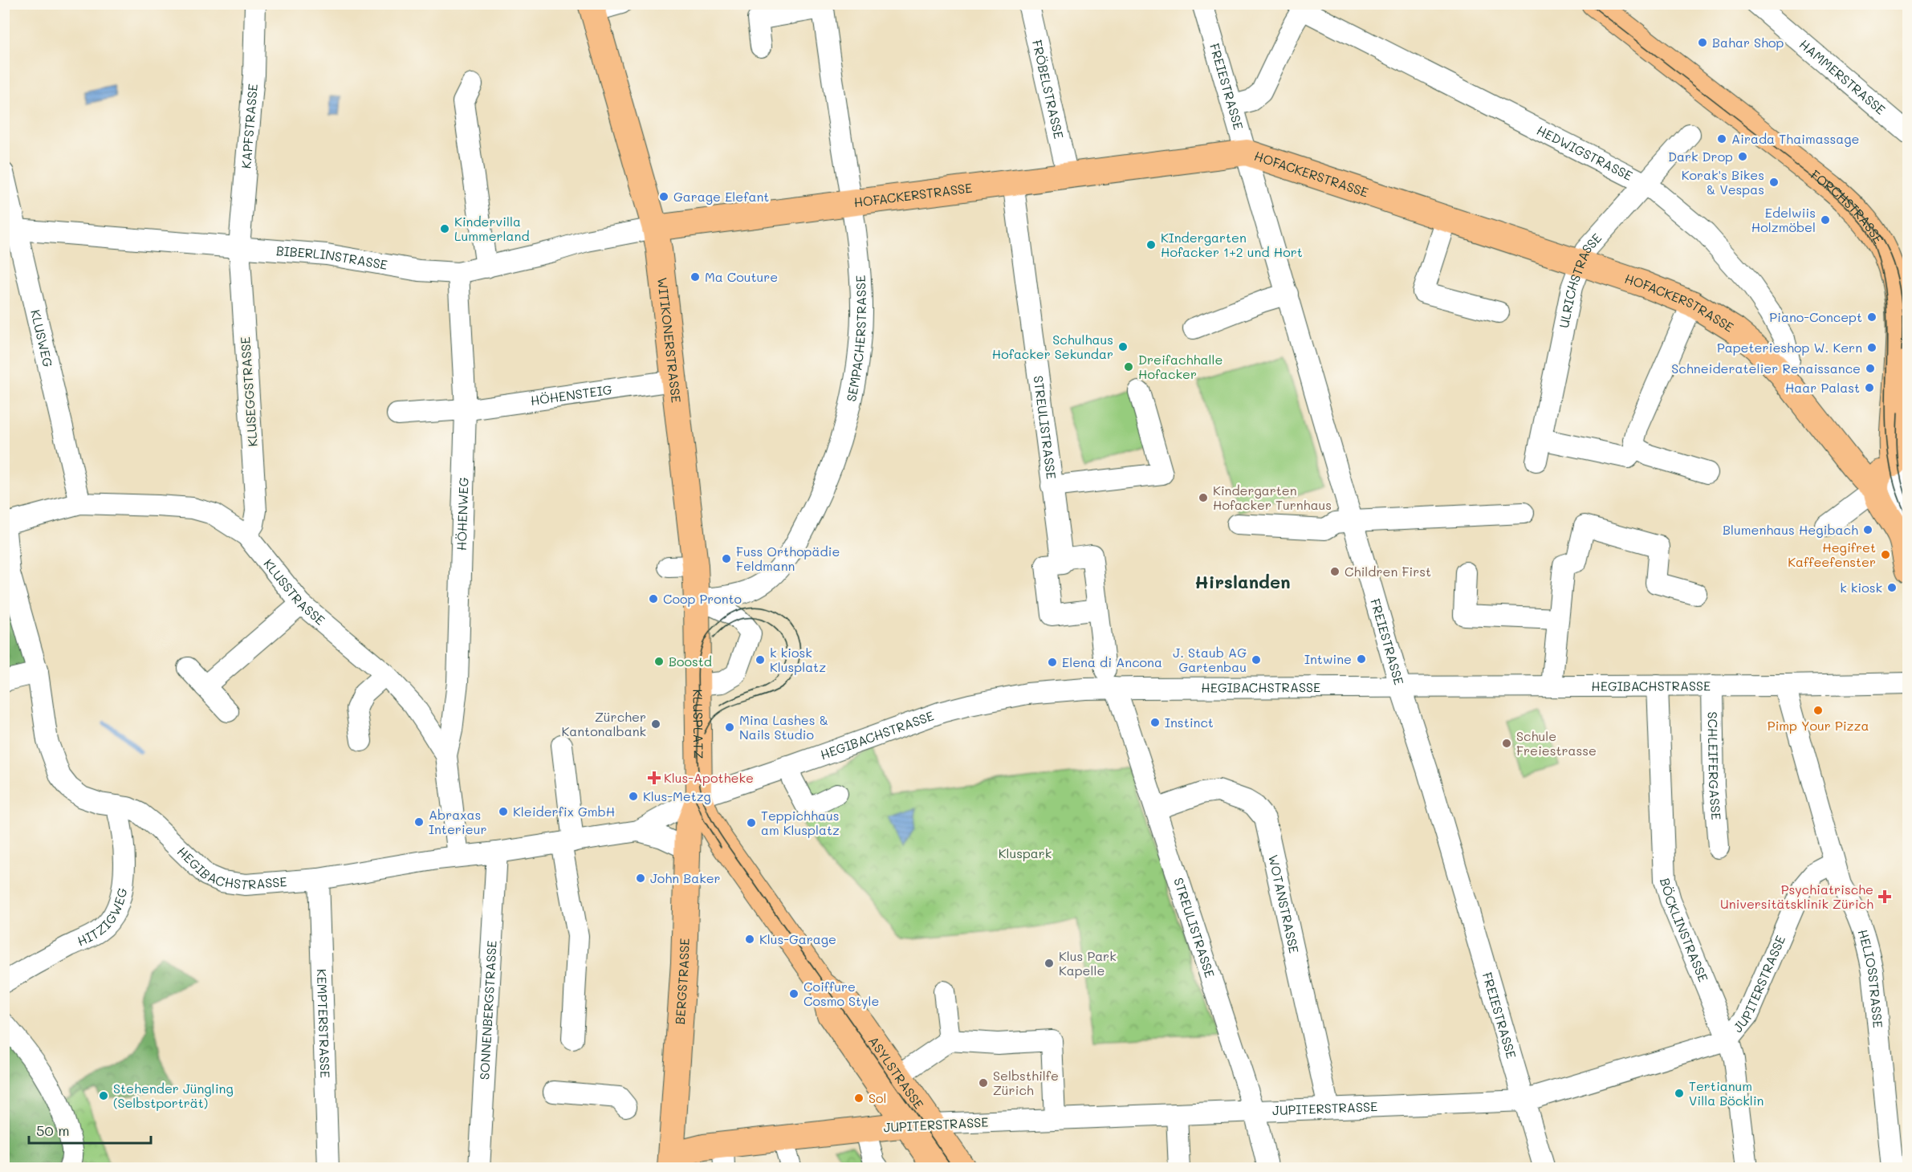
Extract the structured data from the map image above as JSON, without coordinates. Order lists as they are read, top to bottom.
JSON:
{
  "streets": {
    "main road": [
      "HOFACKERSTRASSE",
      "FORCHSTRASSE",
      "WITIKONERSTRASSE",
      "KLUSPLATZ",
      "BERGSTRASSE",
      "JUPITERSTRASSE",
      "ASYLSTRASSE"
    ],
    "street": [
      "HAMMERSTRASSE",
      "FREIESTRASSE",
      "FRÖBELSTRASSE",
      "KAPFSTRASSE",
      "HEDWIGSTRASSE",
      "BIBERLINSTRASSE",
      "ULRICHSTRASSE",
      "KLUSWEG",
      "SEMPACHERSTRASSE",
      "KLUSEGGSTRASSE",
      "HÖHENSTEIG",
      "STREULISTRASSE",
      "HÖHENWEG",
      "KLUSSTRASSE",
      "HEGIBACHSTRASSE",
      "SCHLEIFERGASSE",
      "WOTANSTRASSE",
      "HITZIGWEG",
      "BÖCKLINSTRASSE",
      "HELIOSSTRASSE",
      "SONNENBERGSTRASSE",
      "KEMPTERSTRASSE"
    ]
  },
  "crossings": [
    ["FREIESTRASSE", "HOFACKERSTRASSE"],
    ["FREIESTRASSE", "HEGIBACHSTRASSE"],
    ["FREIESTRASSE", "JUPITERSTRASSE"],
    ["FRÖBELSTRASSE", "HOFACKERSTRASSE"],
    ["KAPFSTRASSE", "BIBERLINSTRASSE"],
    ["KAPFSTRASSE", "KLUSEGGSTRASSE"],
    ["HEDWIGSTRASSE", "HOFACKERSTRASSE"],
    ["HEDWIGSTRASSE", "ULRICHSTRASSE"],
    ["HOFACKERSTRASSE", "BIBERLINSTRASSE"],
    ["HOFACKERSTRASSE", "ULRICHSTRASSE"],
    ["HOFACKERSTRASSE", "SEMPACHERSTRASSE"],
    ["HOFACKERSTRASSE", "WITIKONERSTRASSE"],
    ["HOFACKERSTRASSE", "STREULISTRASSE"],
    ["BIBERLINSTRASSE", "KLUSWEG"],
    ["BIBERLINSTRASSE", "WITIKONERSTRASSE"],
    ["BIBERLINSTRASSE", "KLUSEGGSTRASSE"],
    ["BIBERLINSTRASSE", "HÖHENWEG"],
    ["KLUSWEG", "KLUSSTRASSE"],
    ["SEMPACHERSTRASSE", "WITIKONERSTRASSE"],
    ["SEMPACHERSTRASSE", "KLUSPLATZ"],
    ["WITIKONERSTRASSE", "HÖHENSTEIG"],
    ["WITIKONERSTRASSE", "KLUSPLATZ"],
    ["KLUSEGGSTRASSE", "KLUSSTRASSE"],
    ["HÖHENSTEIG", "HÖHENWEG"],
    ["STREULISTRASSE", "HEGIBACHSTRASSE"],
    ["STREULISTRASSE", "WOTANSTRASSE"],
    ["STREULISTRASSE", "JUPITERSTRASSE"],
    ["HÖHENWEG", "KLUSSTRASSE"],
    ["KLUSSTRASSE", "HEGIBACHSTRASSE"],
    ["HEGIBACHSTRASSE", "KLUSPLATZ"],
    ["HEGIBACHSTRASSE", "SCHLEIFERGASSE"],
    ["HEGIBACHSTRASSE", "HITZIGWEG"],
    ["HEGIBACHSTRASSE", "BÖCKLINSTRASSE"],
    ["HEGIBACHSTRASSE", "HELIOSSTRASSE"],
    ["HEGIBACHSTRASSE", "BERGSTRASSE"],
    ["HEGIBACHSTRASSE", "SONNENBERGSTRASSE"],
    ["HEGIBACHSTRASSE", "KEMPTERSTRASSE"],
    ["HEGIBACHSTRASSE", "ASYLSTRASSE"],
    ["KLUSPLATZ", "BERGSTRASSE"],
    ["KLUSPLATZ", "ASYLSTRASSE"],
    ["WOTANSTRASSE", "JUPITERSTRASSE"],
    ["BÖCKLINSTRASSE", "JUPITERSTRASSE"],
    ["HELIOSSTRASSE", "JUPITERSTRASSE"],
    ["BERGSTRASSE", "JUPITERSTRASSE"],
    ["BERGSTRASSE", "ASYLSTRASSE"],
    ["JUPITERSTRASSE", "ASYLSTRASSE"]
  ],
  "districts": ["Hirslanden"],
  "parks": ["Kluspark"],
  "places": {
    "other": [
      "Bahar Shop",
      "Airada Thaimassage",
      "Dark Drop",
      "Korak's Bikes & Vespas",
      "Garage Elefant",
      "Edelwiis Holzmöbel",
      "Kindervilla Lummerland",
      "KIndergarten Hofacker 1+2 und Hort",
      "Ma Couture",
      "Piano-Concept",
      "Schulhaus Hofacker Sekundar",
      "Papeterieshop W. Kern",
      "Dreifachhalle Hofacker",
      "Schneideratelier Renaissance",
      "Haar Palast",
      "Kindergarten Hofacker Turnhaus",
      "Blumenhaus Hegibach",
      "Hegifret Kaffeefenster",
      "Fuss Orthopädie Feldmann",
      "Children First",
      "k kiosk",
      "Coop Pronto",
      "Intwine",
      "k kiosk Klusplatz",
      "J. Staub AG Gartenbau",
      "Boostd",
      "Elena di Ancona",
      "Pimp Your Pizza",
      "Instinct",
      "Zürcher Kantonalbank",
      "Mina Lashes & Nails Studio",
      "Schule Freiestrasse",
      "Klus-Metzg",
      "Kleiderfix GmbH",
      "Abraxas Interieur",
      "Teppichhaus am Klusplatz",
      "John Baker",
      "Klus-Garage",
      "Klus Park Kapelle",
      "Coiffure Cosmo Style",
      "Selbsthilfe Zürich",
      "Tertianum Villa Böcklin",
      "Stehender Jüngling (Selbstporträt)",
      "Sol"
    ],
    "health": ["Klus-Apotheke", "Psychiatrische Universitätsklinik Zürich"]
  },
  "scale_bar": "50 m"
}
